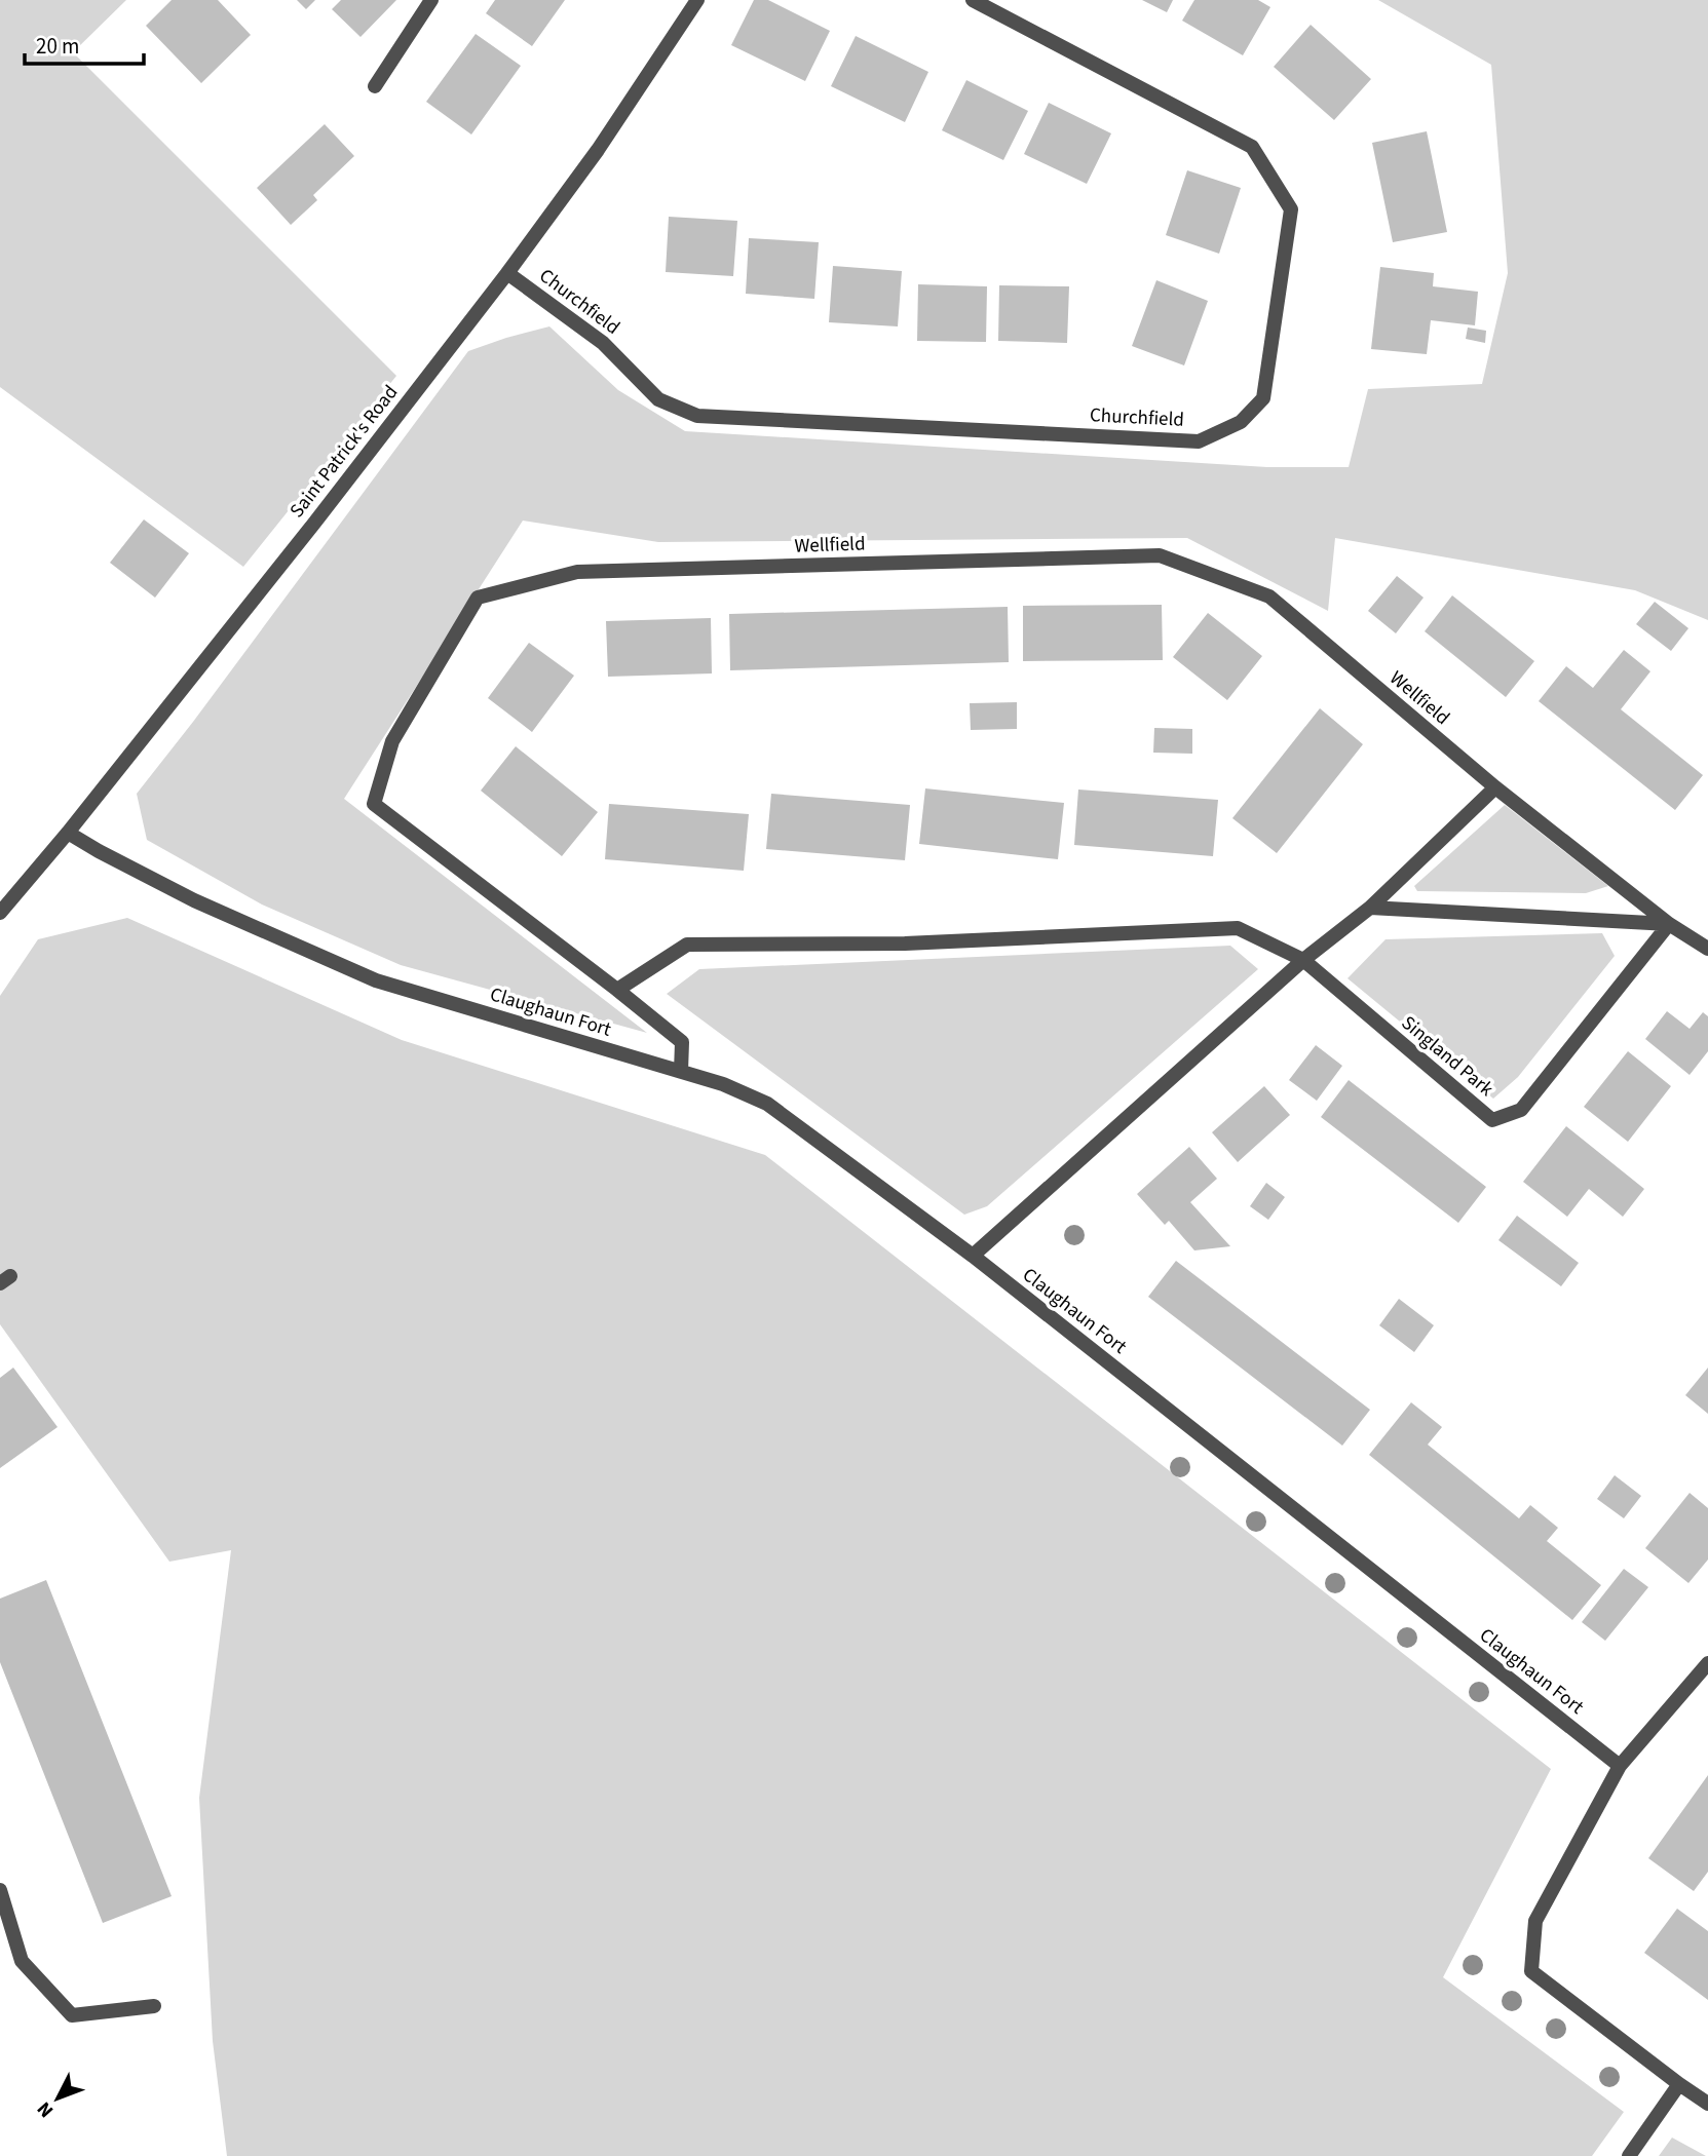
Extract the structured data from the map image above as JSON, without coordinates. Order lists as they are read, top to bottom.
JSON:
{
  "streets": {
    "street": [
      "Churchfield",
      "Saint Patrick's Road",
      "Wellfield",
      "Claughaun Fort",
      "Singland Park"
    ]
  },
  "crossings": [
    ["Churchfield", "Saint Patrick's Road"],
    ["Saint Patrick's Road", "Claughaun Fort"],
    ["Wellfield", "Claughaun Fort"],
    ["Wellfield", "Singland Park"]
  ],
  "scale_bar": "20 m",
  "north": "bottom left"
}
